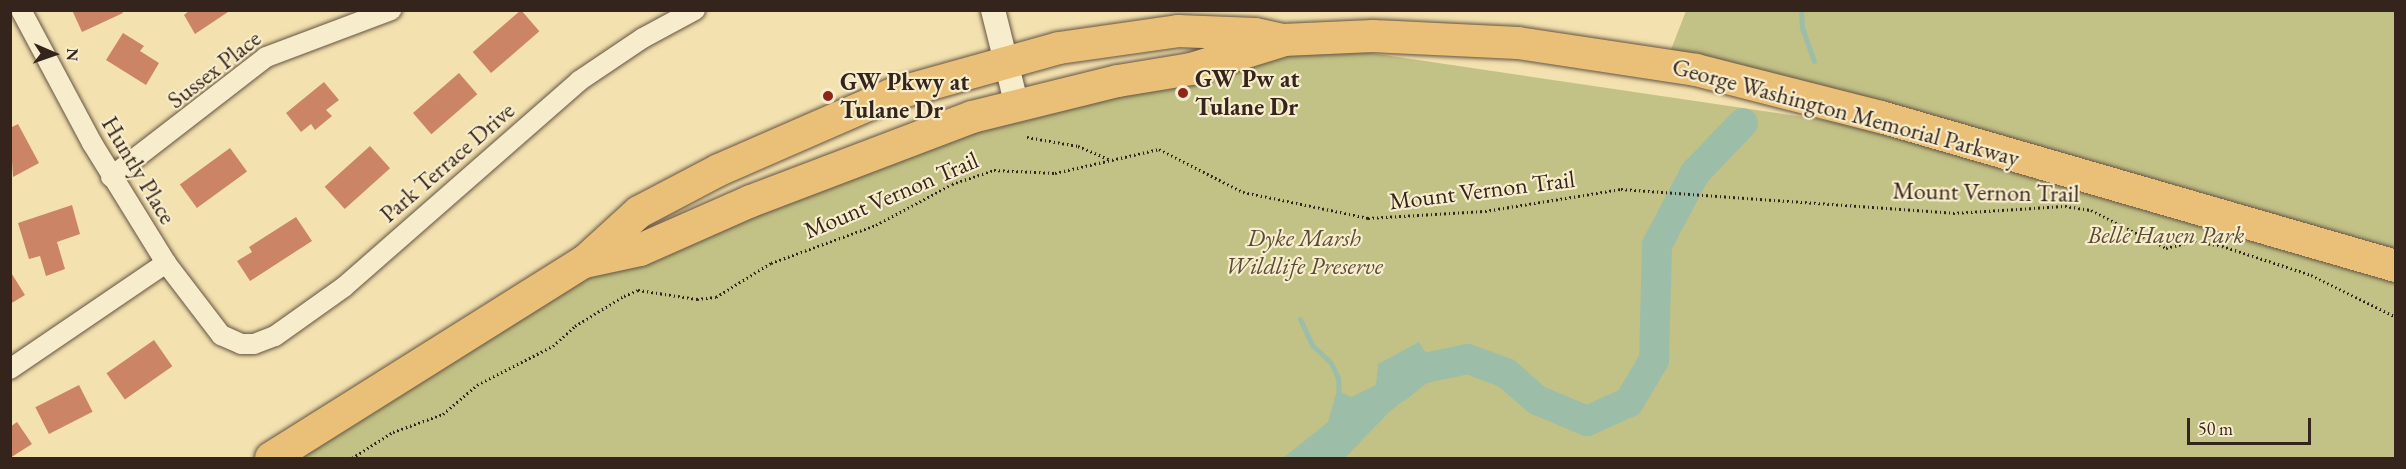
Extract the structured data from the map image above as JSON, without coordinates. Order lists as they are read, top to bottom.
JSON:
{
  "streets": {
    "main road": ["George Washington Memorial Parkway"],
    "street": ["Sussex Place", "Park Terrace Drive", "Huntly Place"],
    "path": ["Mount Vernon Trail"]
  },
  "crossings": [
    ["Sussex Place", "Huntly Place"],
    ["Park Terrace Drive", "Huntly Place"]
  ],
  "parks": ["Belle Haven Park", "Dyke Marsh Wildlife Preserve"],
  "places": ["GW Pw at Tulane Dr", "GW Pkwy at Tulane Dr"],
  "scale_bar": "50 m",
  "north": "right"
}
